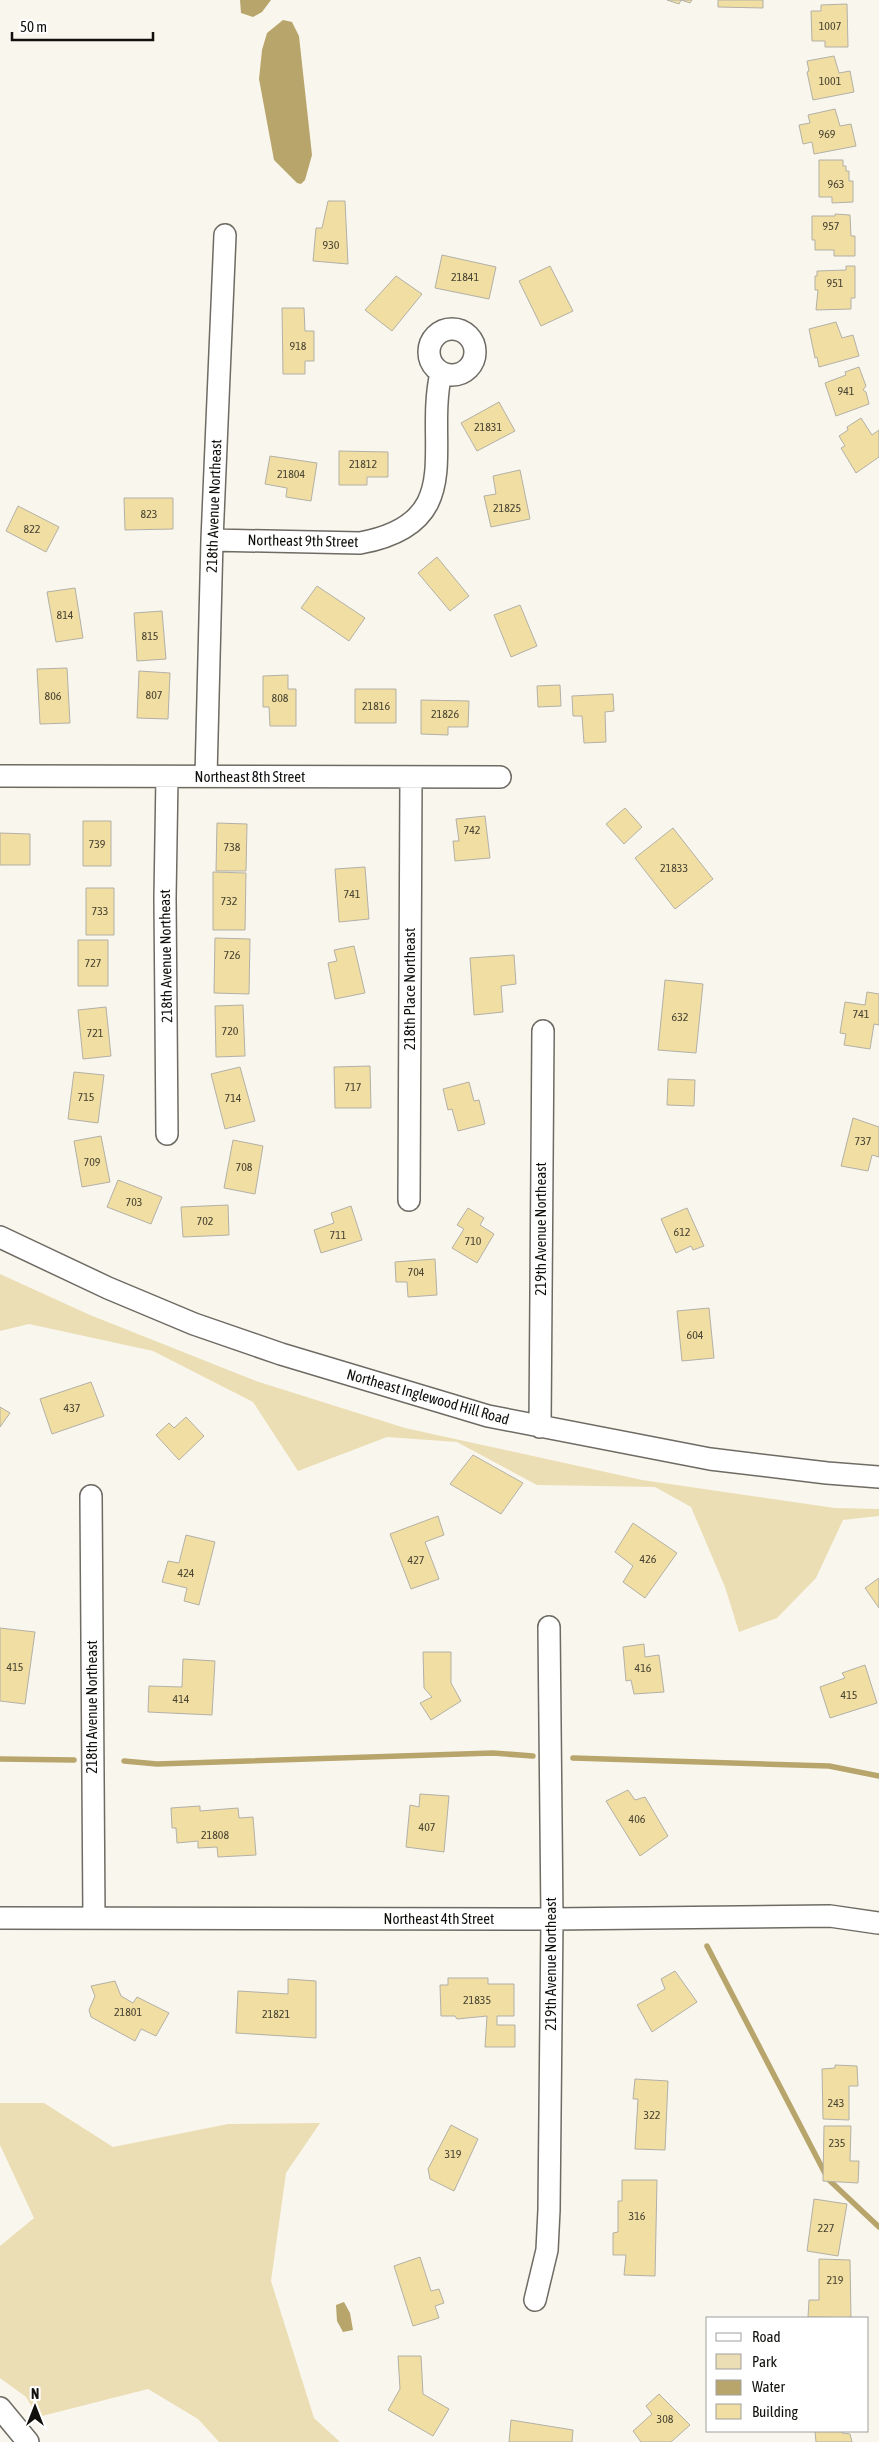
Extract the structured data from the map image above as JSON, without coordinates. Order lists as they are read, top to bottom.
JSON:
{
  "streets": {
    "street": [
      "218th Avenue Northeast",
      "Northeast 9th Street",
      "Northeast 8th Street",
      "218th Place Northeast",
      "219th Avenue Northeast",
      "Northeast Inglewood Hill Road",
      "Northeast 4th Street"
    ]
  },
  "crossings": [
    ["218th Avenue Northeast", "Northeast 9th Street"],
    ["218th Avenue Northeast", "Northeast 8th Street"],
    ["218th Avenue Northeast", "Northeast 4th Street"],
    ["Northeast 8th Street", "218th Place Northeast"],
    ["219th Avenue Northeast", "Northeast Inglewood Hill Road"],
    ["219th Avenue Northeast", "Northeast 4th Street"]
  ],
  "house_numbers": [
    "1007",
    "1001",
    "969",
    "963",
    "957",
    "930",
    "21841",
    "951",
    "918",
    "941",
    "21831",
    "21812",
    "21804",
    "21825",
    "823",
    "822",
    "814",
    "815",
    "807",
    "806",
    "808",
    "21816",
    "21826",
    "742",
    "739",
    "738",
    "21833",
    "741",
    "732",
    "733",
    "726",
    "727",
    "741",
    "632",
    "720",
    "721",
    "717",
    "715",
    "714",
    "737",
    "709",
    "708",
    "703",
    "702",
    "612",
    "711",
    "710",
    "704",
    "604",
    "437",
    "426",
    "427",
    "424",
    "415",
    "416",
    "415",
    "414",
    "406",
    "407",
    "21808",
    "21835",
    "21801",
    "21821",
    "243",
    "322",
    "235",
    "319",
    "316",
    "227",
    "219",
    "308"
  ],
  "legend": [
    "Road",
    "Park",
    "Water",
    "Building"
  ],
  "scale_bar": "50 m",
  "north": "top"
}
